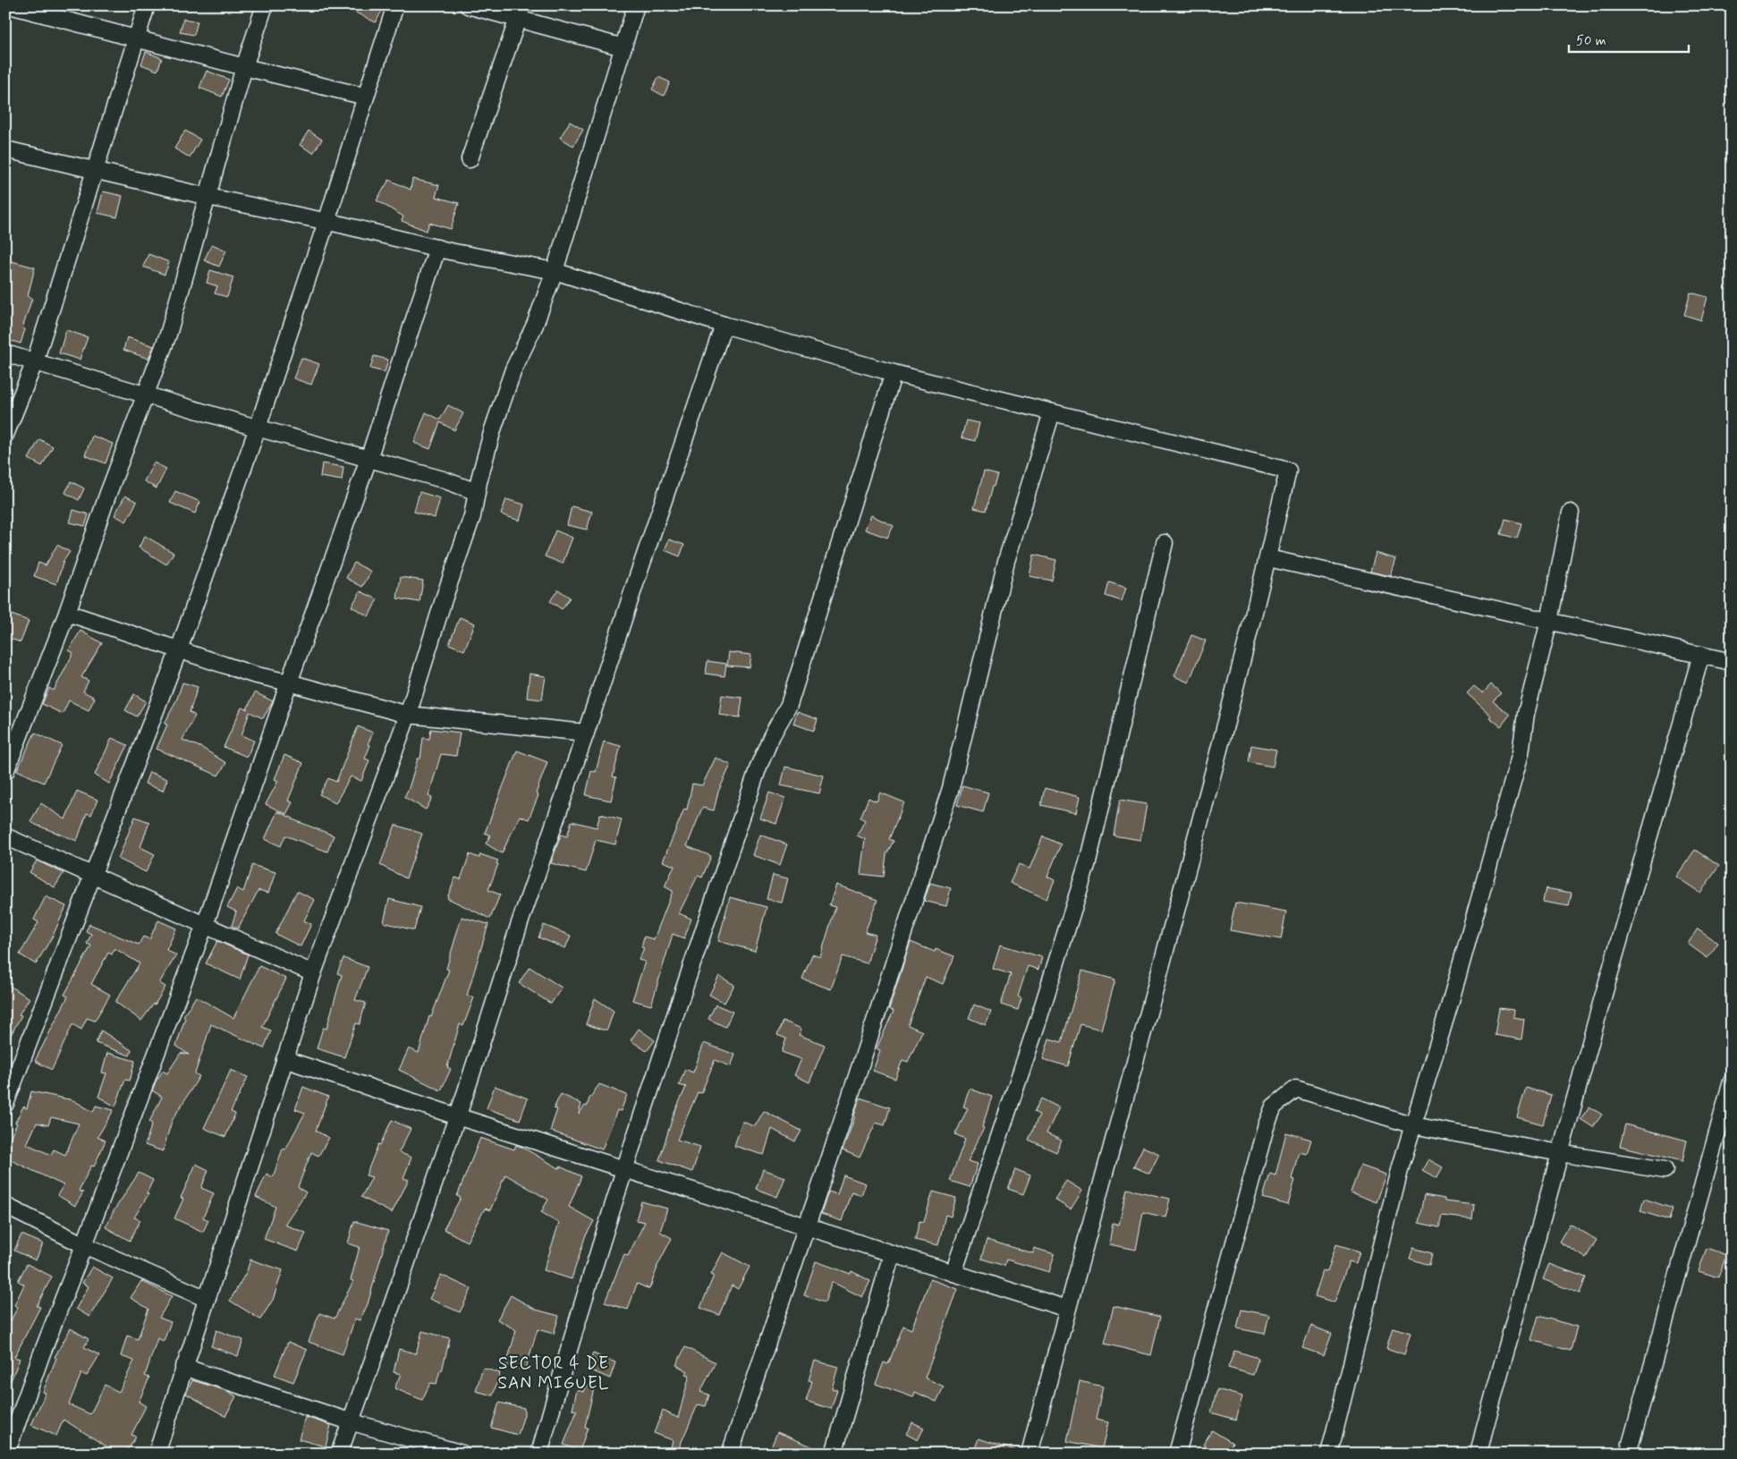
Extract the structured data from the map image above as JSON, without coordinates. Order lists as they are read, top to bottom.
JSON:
{
  "districts": ["SECTOR 4 DE SAN MIGUEL"],
  "scale_bar": "50 m"
}
